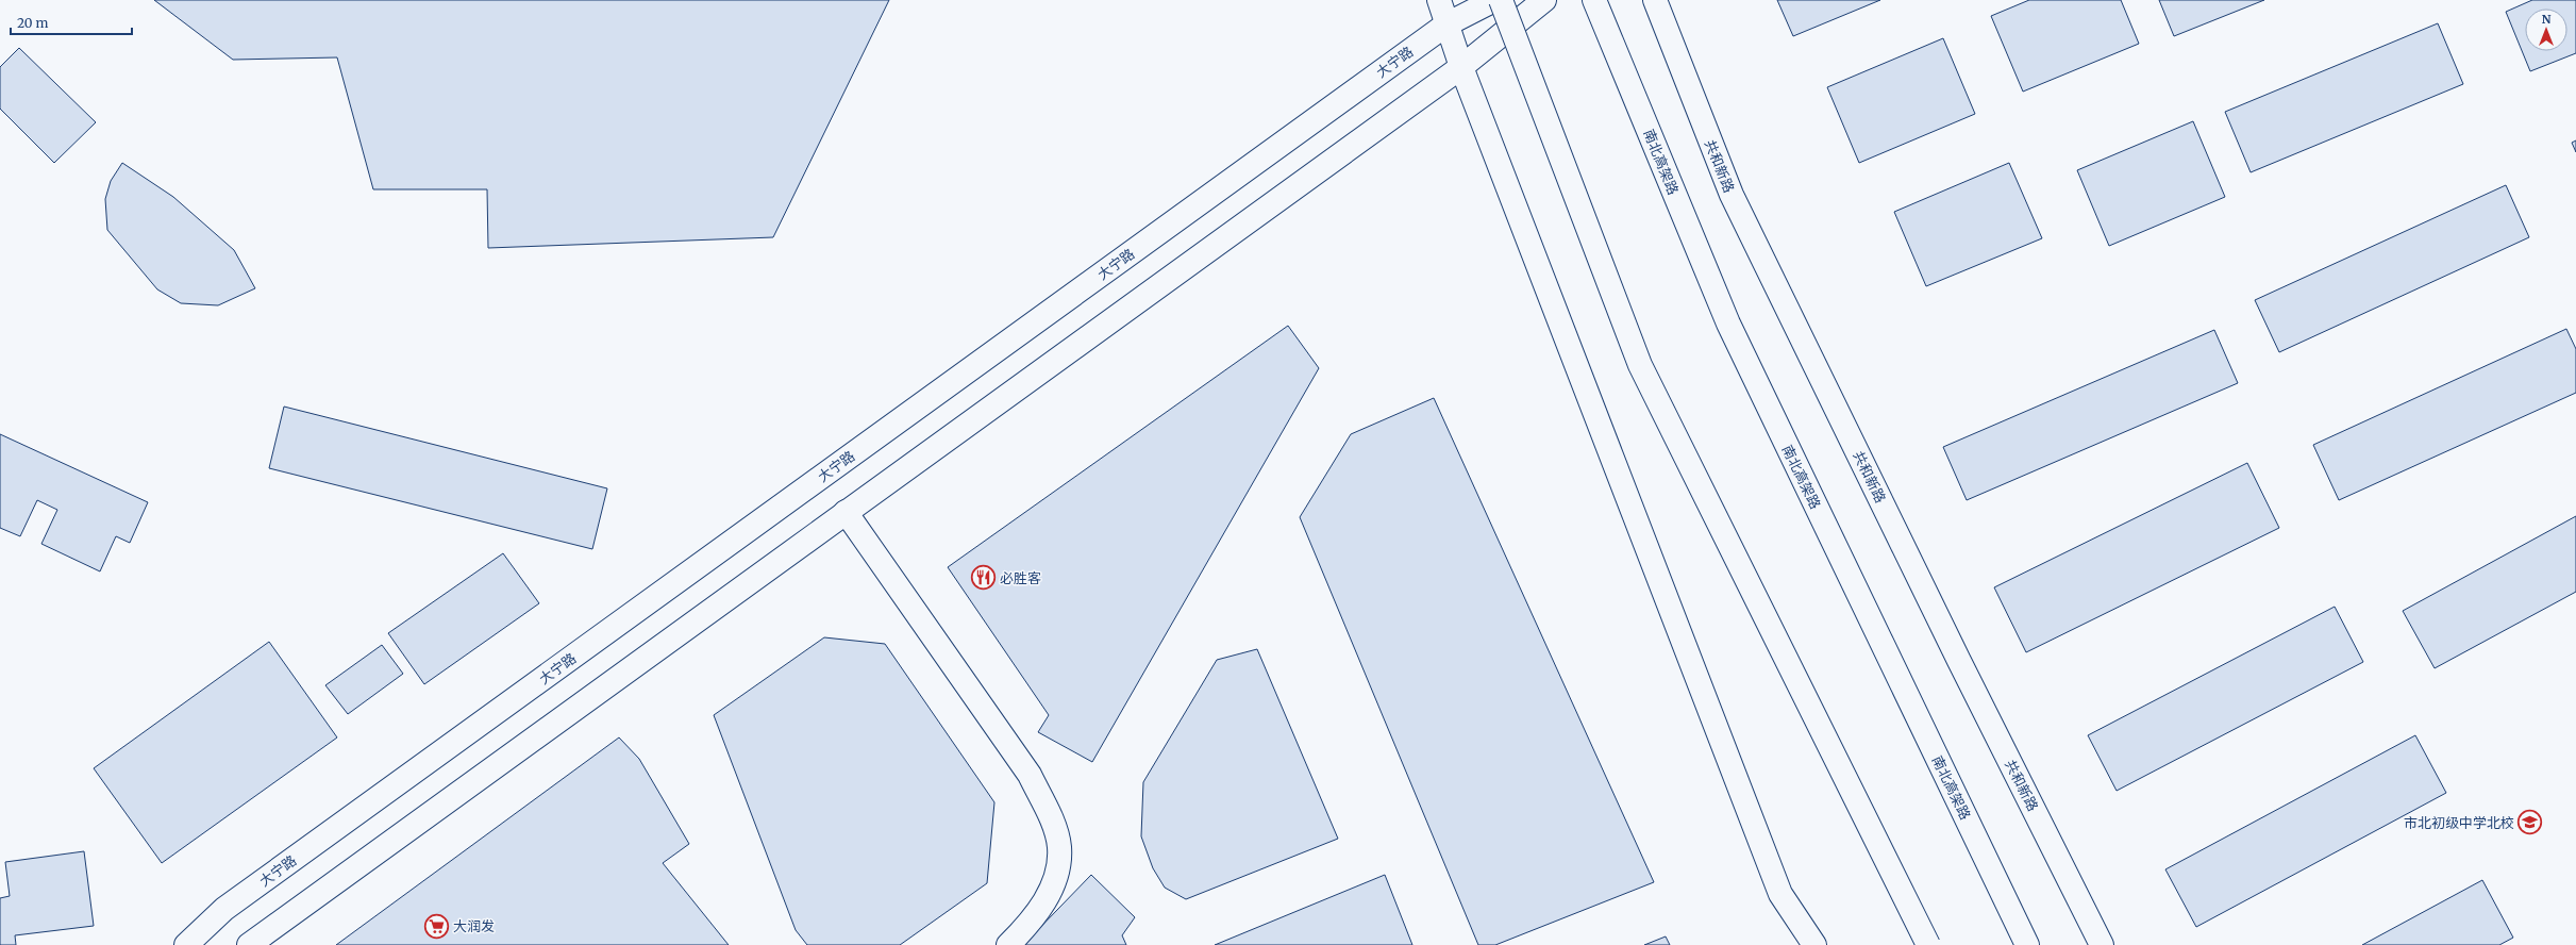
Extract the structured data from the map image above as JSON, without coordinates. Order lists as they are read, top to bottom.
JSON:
{
  "streets": {
    "main road": ["大宁路", "南北高架路", "共和新路"]
  },
  "places": {
    "restaurant": ["必胜客"],
    "school or university": ["市北初级中学北校"],
    "supermarket": ["大润发"]
  },
  "scale_bar": "20 m",
  "north": "top"
}
